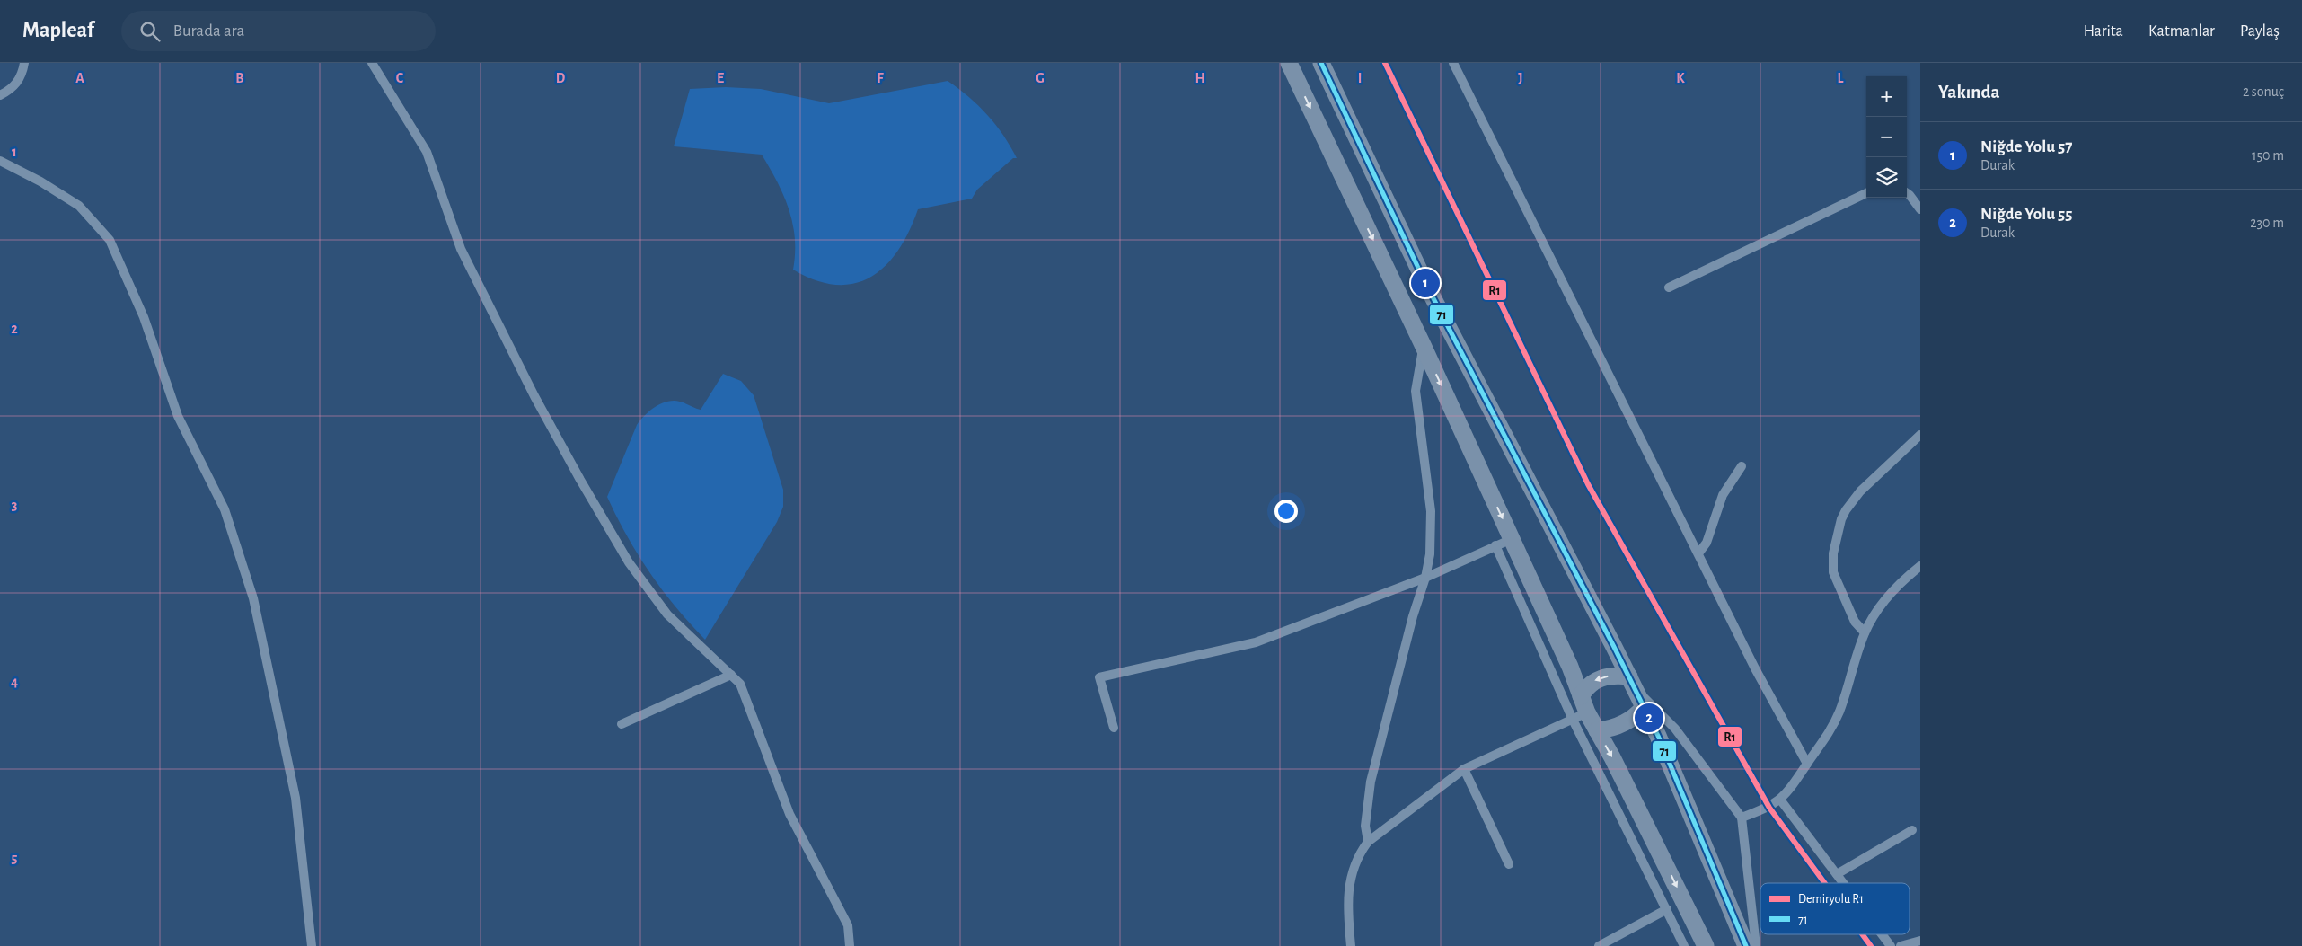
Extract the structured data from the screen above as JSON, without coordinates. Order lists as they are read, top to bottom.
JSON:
{
  "lines": ["rail line R1", "transit line 71"],
  "legend": ["Demiryolu R1", "71"],
  "page": {
    "header": "Mapleaf",
    "search": "Burada ara",
    "nav": ["Harita", "Katmanlar", "Paylaş"],
    "heading": ["Yakında", "2 sonuç"],
    "map_buttons": ["+", "−"],
    "list": [
      {
        "mark": "1",
        "name": "Niğde Yolu 57",
        "note": "Durak",
        "value": "150 m"
      },
      {
        "mark": "2",
        "name": "Niğde Yolu 55",
        "note": "Durak",
        "value": "230 m"
      }
    ],
    "pins": ["1", "2"]
  },
  "grid": {
    "columns": [
      "A",
      "B",
      "C",
      "D",
      "E",
      "F",
      "G",
      "H",
      "I",
      "J",
      "K",
      "L"
    ],
    "rows": [
      "1",
      "2",
      "3",
      "4",
      "5"
    ]
  }
}
